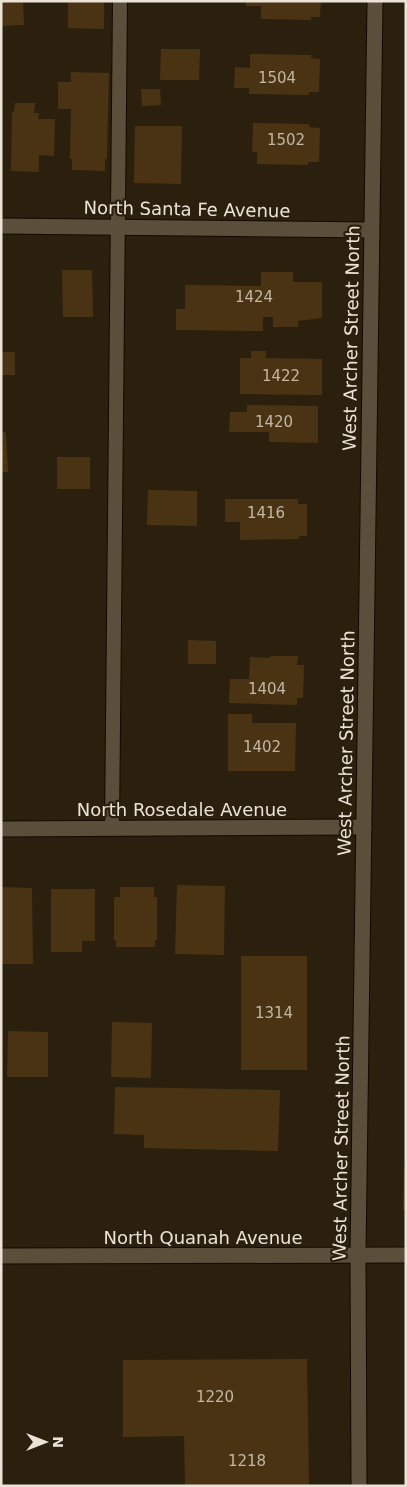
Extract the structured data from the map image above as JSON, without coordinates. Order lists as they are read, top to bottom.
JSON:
{
  "streets": {
    "street": [
      "North Santa Fe Avenue",
      "West Archer Street North",
      "North Rosedale Avenue",
      "North Quanah Avenue"
    ]
  },
  "crossings": [
    ["North Santa Fe Avenue", "West Archer Street North"],
    ["West Archer Street North", "North Rosedale Avenue"],
    ["West Archer Street North", "North Quanah Avenue"]
  ],
  "house_numbers": [
    "1504",
    "1502",
    "1424",
    "1422",
    "1420",
    "1416",
    "1404",
    "1402",
    "1314",
    "1220",
    "1218"
  ],
  "north": "right"
}
